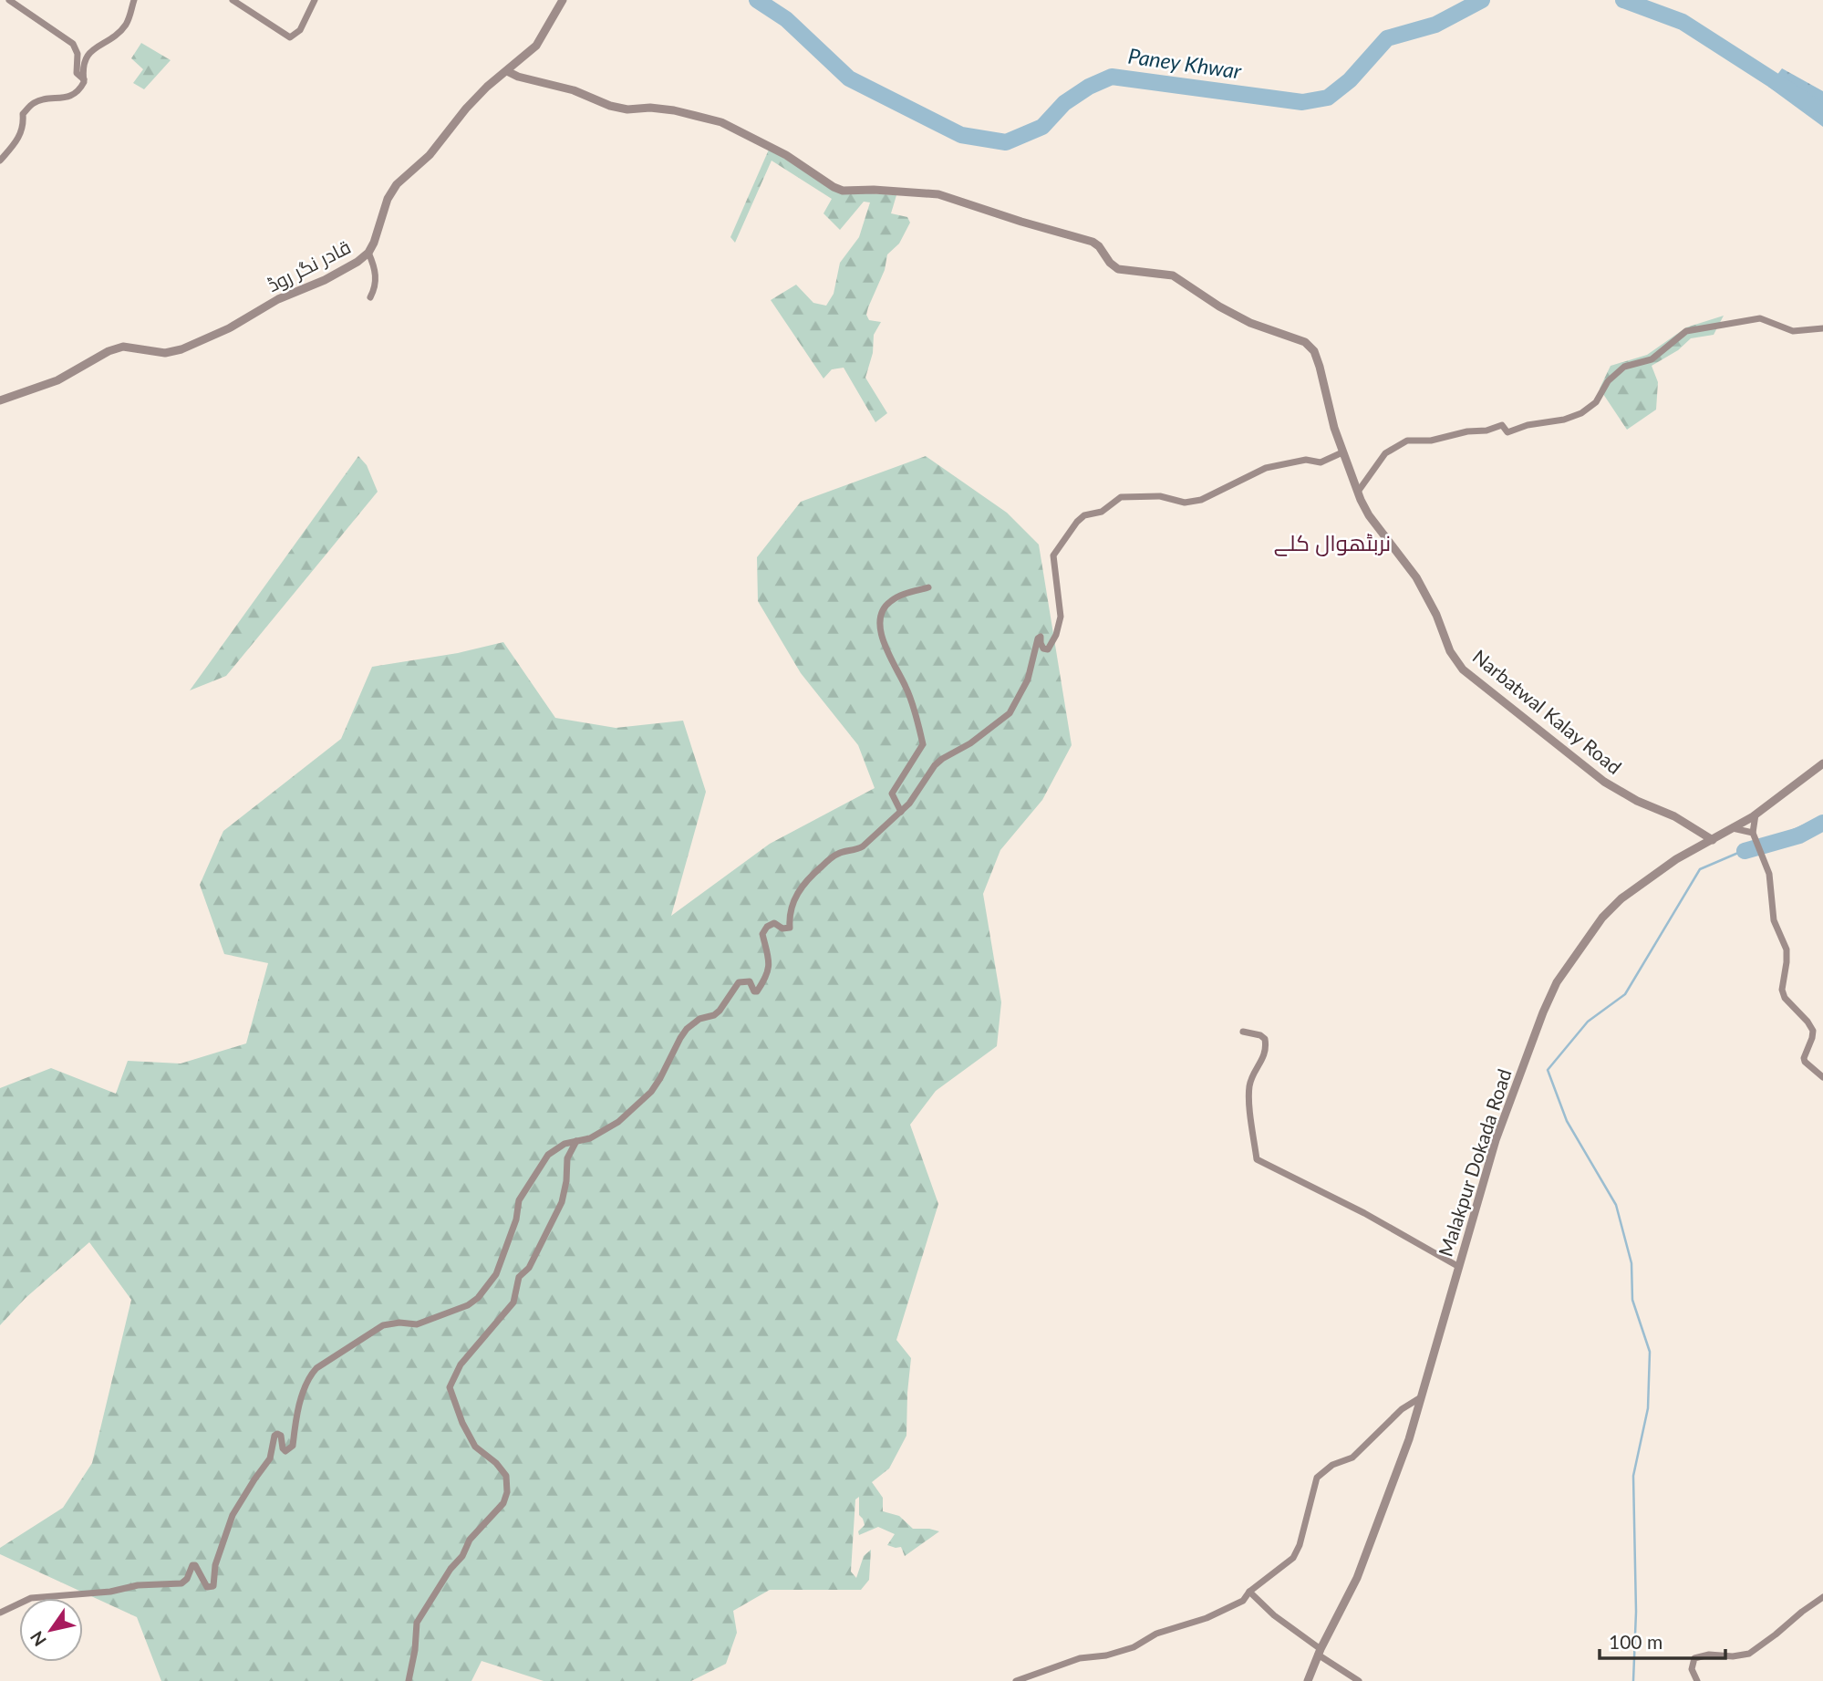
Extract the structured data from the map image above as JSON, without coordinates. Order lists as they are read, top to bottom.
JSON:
{
  "streets": {
    "street": ["قادر نگر روڈ", "Narbatwal Kalay Road", "Malakpur Dokada Road"]
  },
  "crossings": [
    ["قادر نگر روڈ", "Narbatwal Kalay Road"],
    ["Narbatwal Kalay Road", "Malakpur Dokada Road"]
  ],
  "districts": ["نربٹھوال کلے"],
  "water": ["Paney Khwar"],
  "scale_bar": "100 m",
  "north": "bottom left"
}
